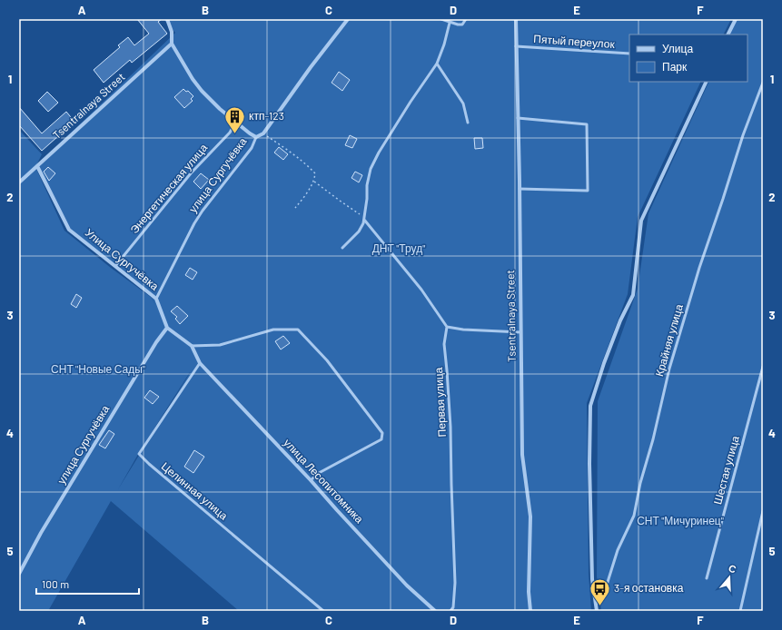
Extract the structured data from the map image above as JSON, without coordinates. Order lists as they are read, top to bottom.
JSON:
{
  "streets": {
    "street": [
      "Tsentralnaya Street",
      "улица Сургучёвка",
      "Улица Сургучёвка",
      "улица Лесопитомника"
    ],
    "lane": [
      "Пятый переулок",
      "Энергетическая улица",
      "Крайняя улица",
      "Первая улица",
      "Шестая улица",
      "Целинная улица"
    ]
  },
  "crossings": [
    ["Пятый переулок", "Tsentralnaya Street"],
    ["Tsentralnaya Street", "Улица Сургучёвка"],
    ["улица Сургучёвка", "Улица Сургучёвка"],
    ["Энергетическая улица", "Улица Сургучёвка"],
    ["улица Лесопитомника", "Целинная улица"]
  ],
  "parks": ["ДНТ \"Труд\"", "СНТ \"Новые Сады\"", "СНТ \"Мичуринец\""],
  "places": {
    "building": ["ктп-123"],
    "bus stop": ["3-я остановка"]
  },
  "legend": ["Улица", "Парк"],
  "scale_bar": "100 m",
  "north": "top",
  "grid": {
    "columns": [
      "A",
      "B",
      "C",
      "D",
      "E",
      "F"
    ],
    "rows": [
      "1",
      "2",
      "3",
      "4",
      "5"
    ]
  }
}
